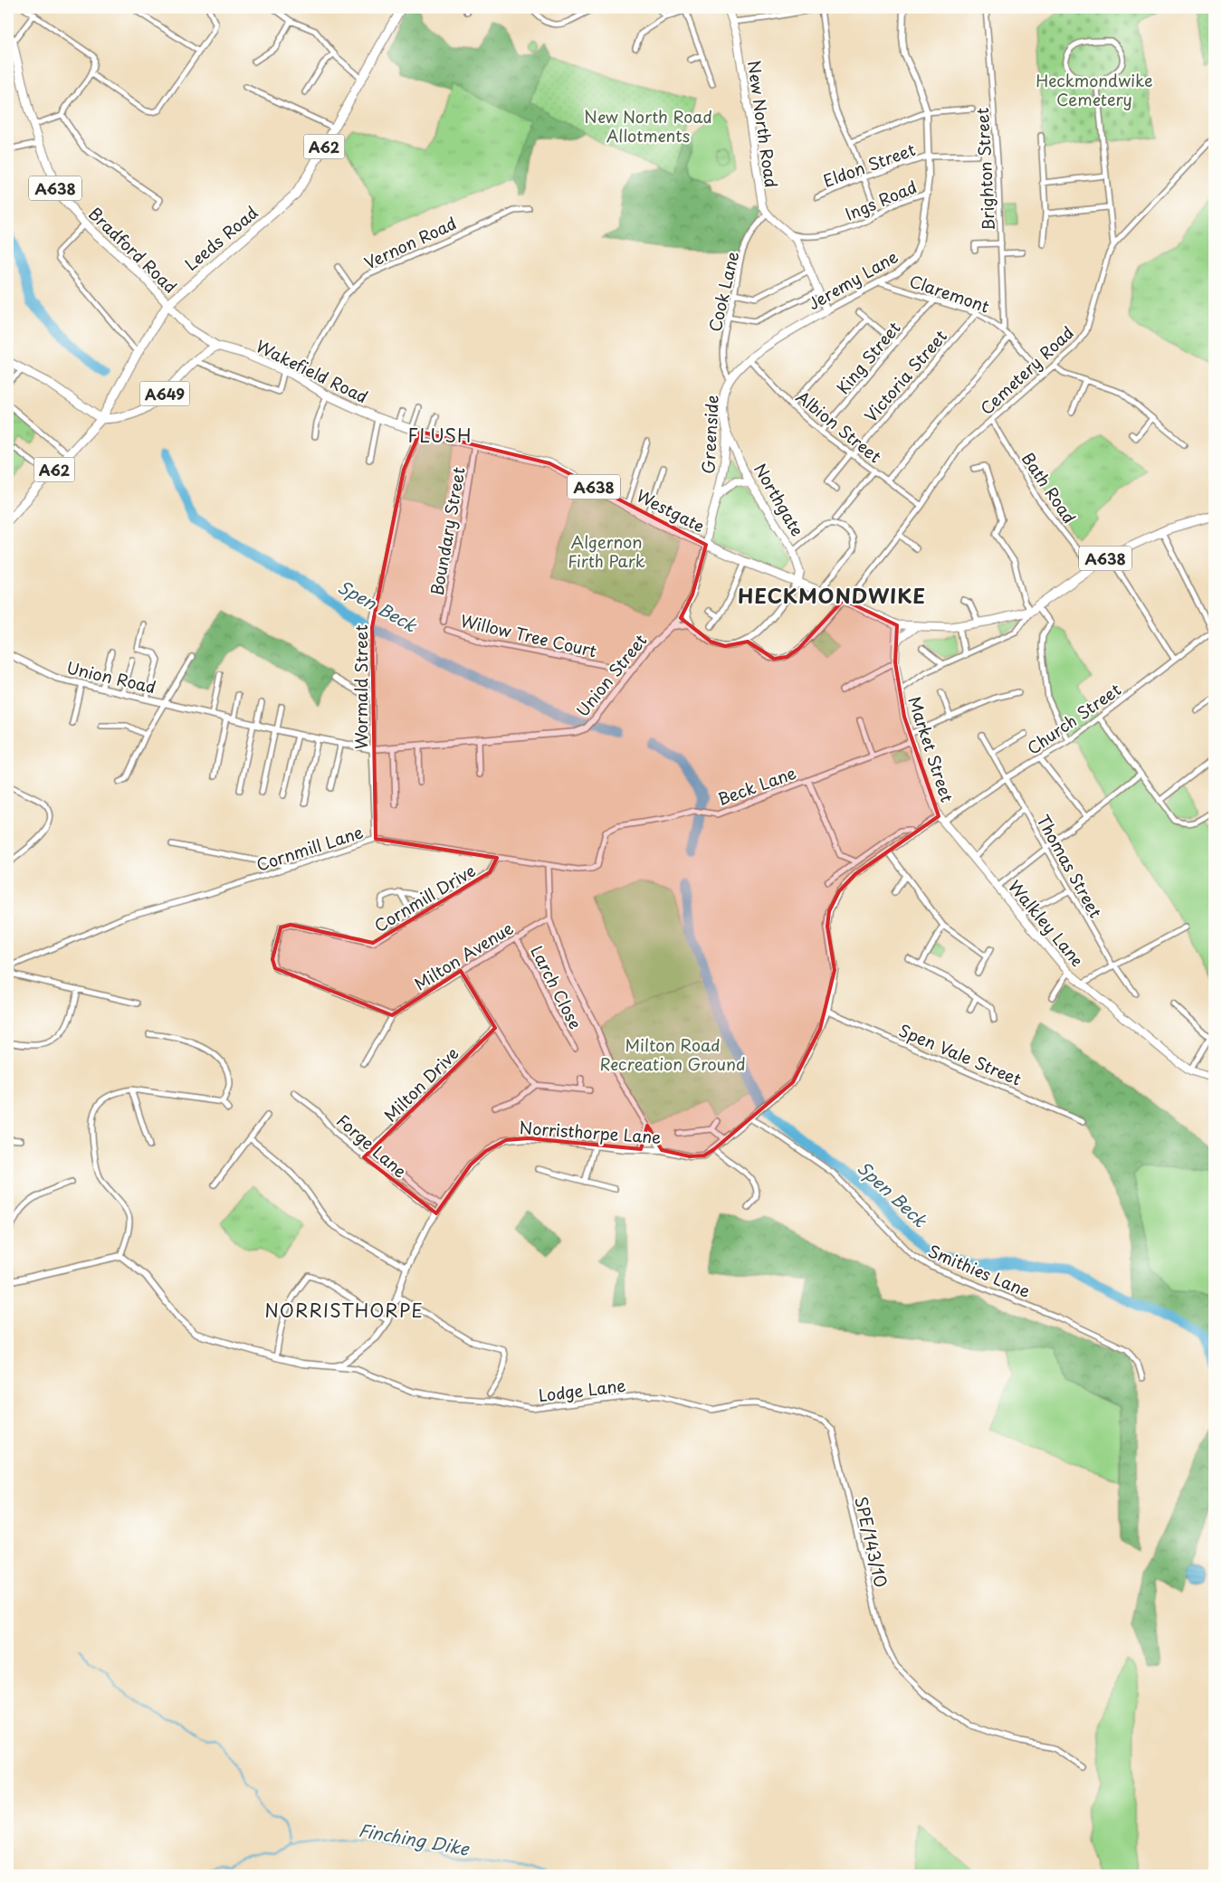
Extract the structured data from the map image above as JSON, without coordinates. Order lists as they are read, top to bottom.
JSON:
{
  "streets": {
    "main road": [
      "New North Road",
      "A62",
      "A638",
      "Leeds Road",
      "Bradford Road",
      "Jeremy Lane",
      "Wakefield Road",
      "A649",
      "Greenside",
      "Northgate",
      "Westgate",
      "Market Street",
      "Walkley Lane"
    ],
    "street": [
      "Eldon Street",
      "Brighton Street",
      "Ings Road",
      "Vernon Road",
      "Cook Lane",
      "Claremont",
      "King Street",
      "Cemetery Road",
      "Victoria Street",
      "Albion Street",
      "Bath Road",
      "Boundary Street",
      "Willow Tree Court",
      "Union Street",
      "Union Road",
      "Wormald Street",
      "Church Street",
      "Beck Lane",
      "Cornmill Lane",
      "Thomas Street",
      "Cornmill Drive",
      "Milton Avenue",
      "Larch Close",
      "Spen Vale Street",
      "Milton Drive",
      "Norristhorpe Lane",
      "Forge Lane",
      "Smithies Lane",
      "Lodge Lane",
      "SPE/143/10"
    ]
  },
  "crossings": [
    ["New North Road", "Cook Lane"],
    ["A62", "Leeds Road"],
    ["A62", "A649"],
    ["Eldon Street", "Jeremy Lane"],
    ["Brighton Street", "Claremont"],
    ["A638", "Cemetery Road"],
    ["A638", "Bath Road"],
    ["A638", "Northgate"],
    ["A638", "Westgate"],
    ["A638", "Market Street"],
    ["Ings Road", "Jeremy Lane"],
    ["Leeds Road", "Bradford Road"],
    ["Leeds Road", "A649"],
    ["Vernon Road", "Wakefield Road"],
    ["Bradford Road", "Wakefield Road"],
    ["Bradford Road", "A649"],
    ["Jeremy Lane", "Cook Lane"],
    ["Jeremy Lane", "Claremont"],
    ["Jeremy Lane", "Albion Street"],
    ["Jeremy Lane", "Greenside"],
    ["Cook Lane", "Greenside"],
    ["Claremont", "King Street"],
    ["Claremont", "Cemetery Road"],
    ["Claremont", "Victoria Street"],
    ["King Street", "Albion Street"],
    ["Cemetery Road", "Albion Street"],
    ["Cemetery Road", "Bath Road"],
    ["Wakefield Road", "A649"],
    ["Wakefield Road", "Westgate"],
    ["Wakefield Road", "Wormald Street"],
    ["Victoria Street", "Albion Street"],
    ["Greenside", "Northgate"],
    ["Greenside", "Westgate"],
    ["Greenside", "Union Street"],
    ["Northgate", "Westgate"],
    ["Westgate", "Boundary Street"],
    ["Westgate", "Union Street"],
    ["Willow Tree Court", "Union Street"],
    ["Union Street", "Union Road"],
    ["Union Street", "Wormald Street"],
    ["Union Road", "Wormald Street"],
    ["Wormald Street", "Cornmill Lane"],
    ["Church Street", "Market Street"],
    ["Church Street", "Thomas Street"],
    ["Church Street", "Walkley Lane"],
    ["Church Street", "Norristhorpe Lane"],
    ["Market Street", "Beck Lane"],
    ["Market Street", "Walkley Lane"],
    ["Market Street", "Norristhorpe Lane"],
    ["Beck Lane", "Cornmill Lane"],
    ["Cornmill Lane", "Cornmill Drive"],
    ["Cornmill Drive", "Milton Avenue"],
    ["Walkley Lane", "Norristhorpe Lane"],
    ["Milton Avenue", "Larch Close"],
    ["Spen Vale Street", "Norristhorpe Lane"],
    ["Milton Drive", "Forge Lane"],
    ["Norristhorpe Lane", "Forge Lane"],
    ["Norristhorpe Lane", "Smithies Lane"],
    ["Norristhorpe Lane", "Lodge Lane"],
    ["Lodge Lane", "SPE/143/10"]
  ],
  "districts": ["FLUSH", "HECKMONDWIKE", "NORRISTHORPE"],
  "water": ["Spen Beck", "Finching Dike"],
  "parks": [
    "Heckmondwike Cemetery",
    "New North Road Allotments",
    "Algernon Firth Park",
    "Milton Road Recreation Ground"
  ]
}
